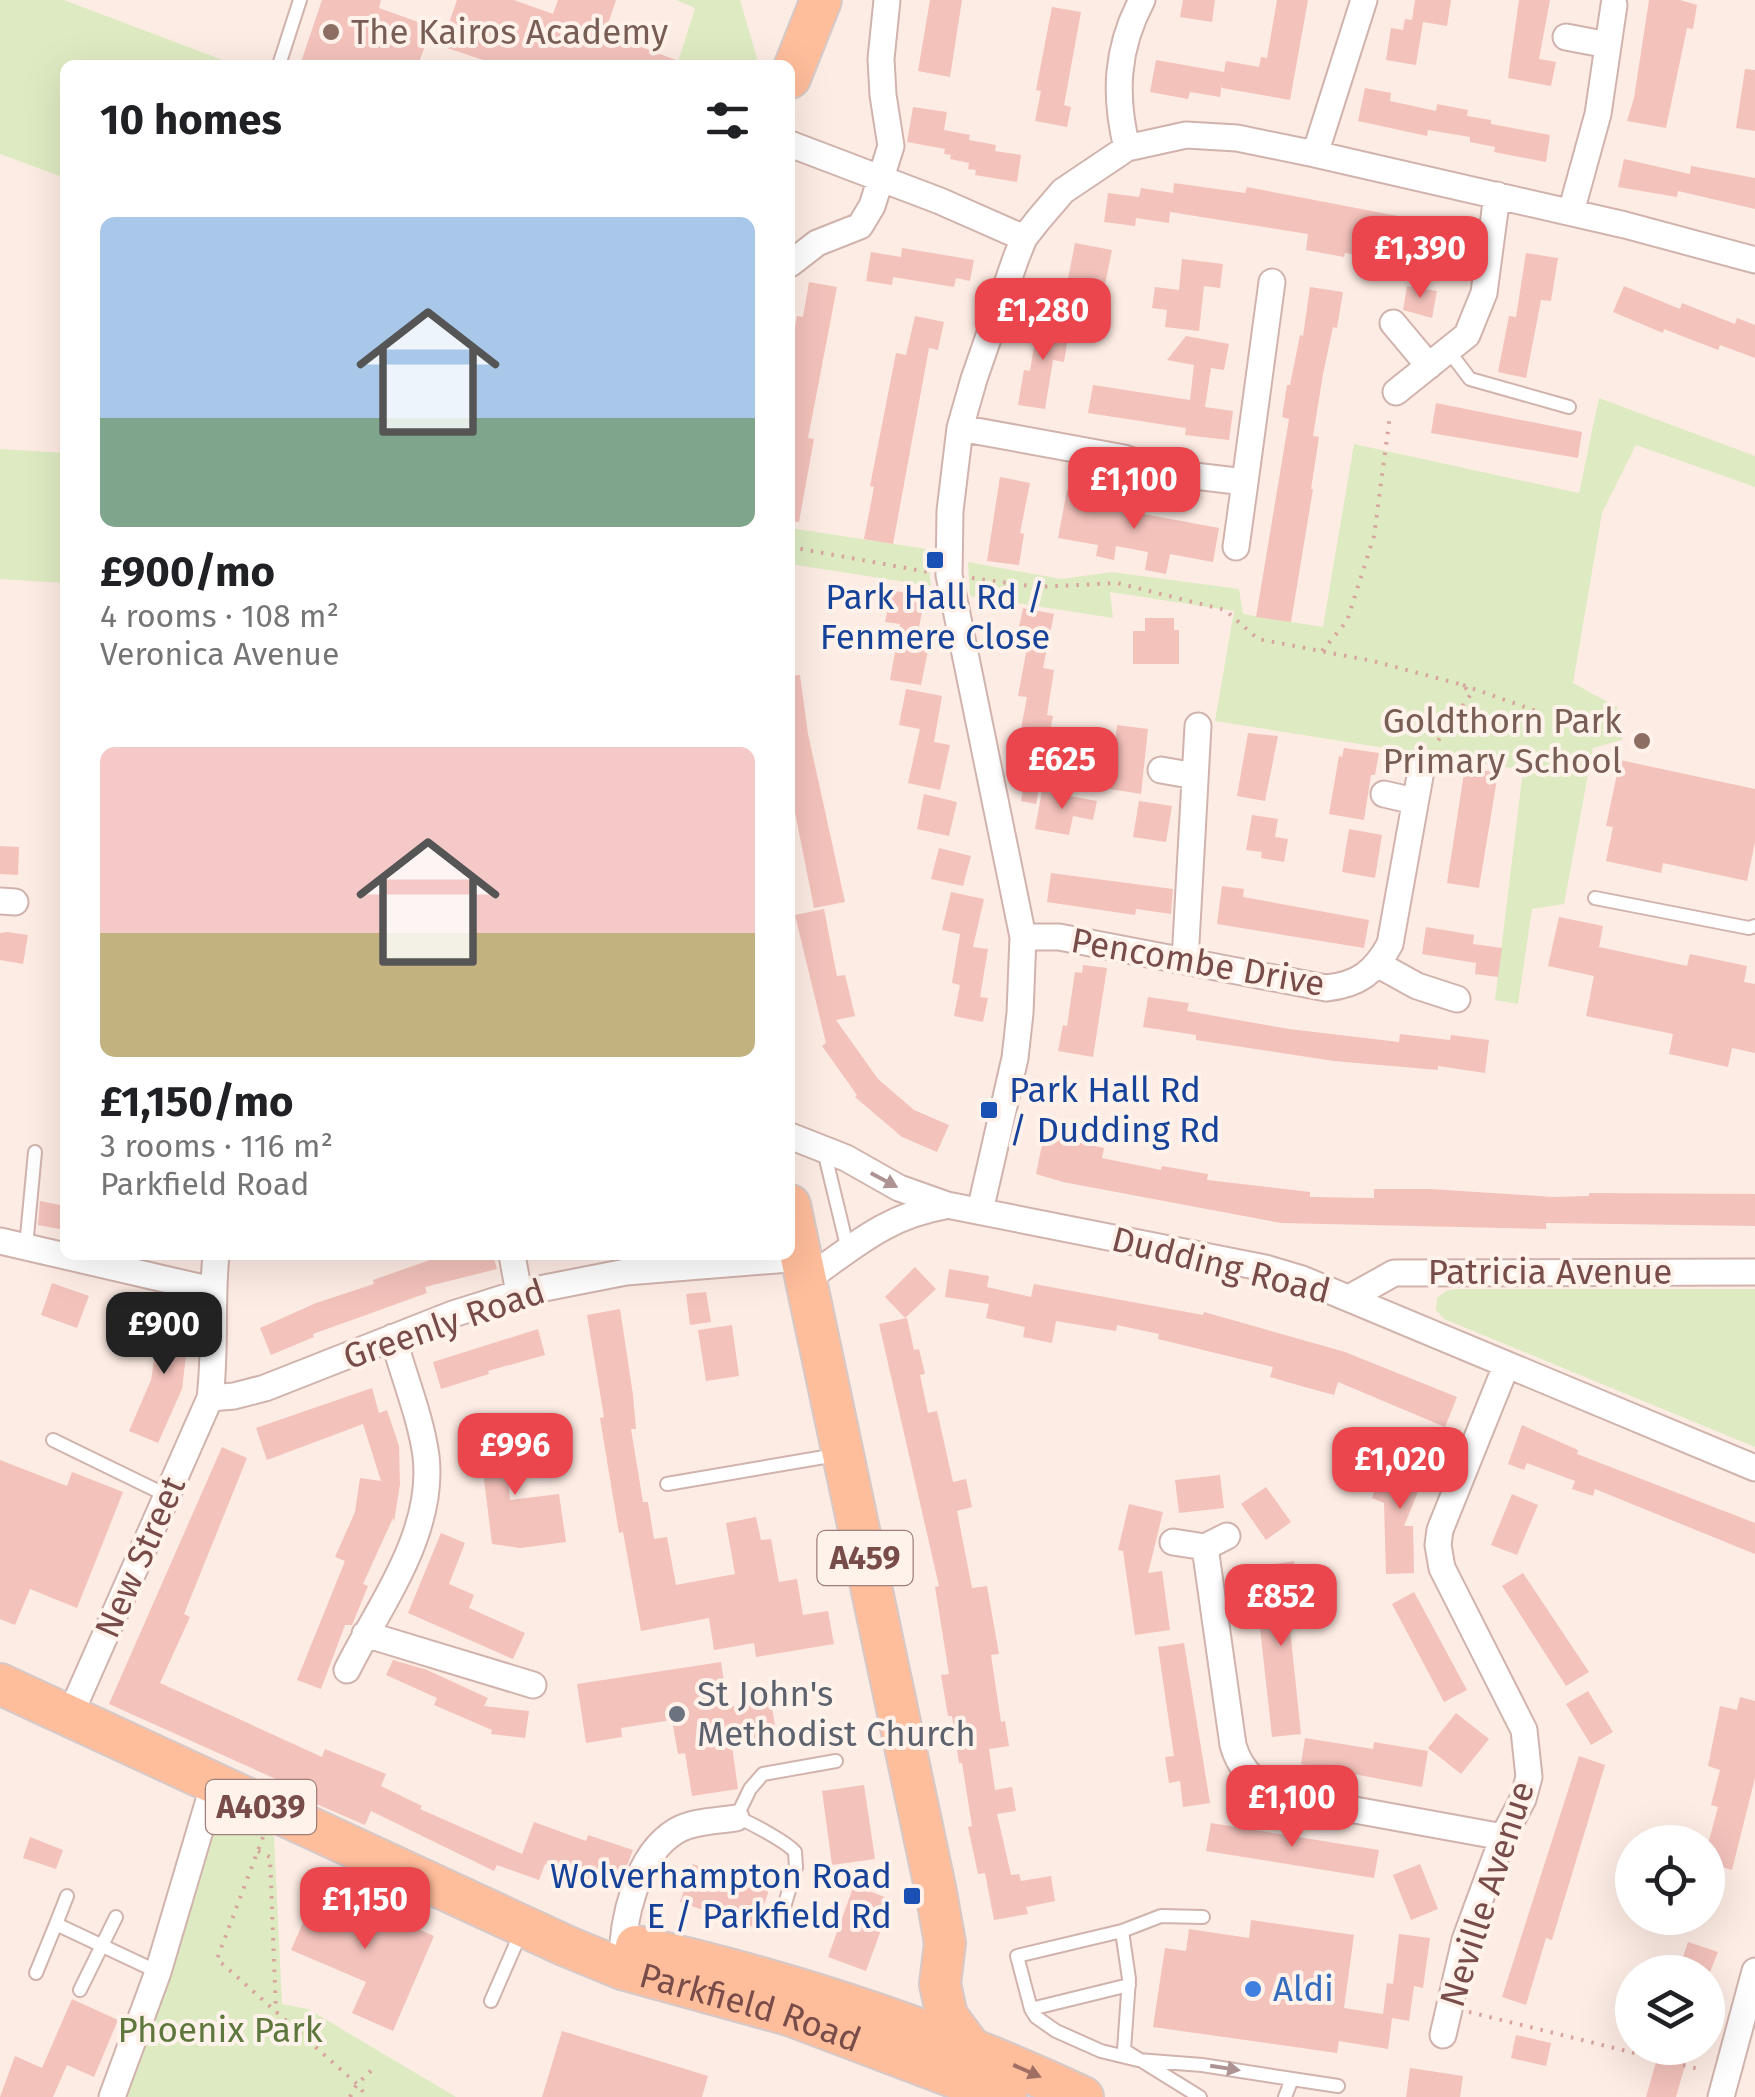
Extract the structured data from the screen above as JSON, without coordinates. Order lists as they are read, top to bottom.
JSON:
{
  "streets": {
    "main road": ["A459", "A4039", "Parkfield Road"],
    "street": [
      "Pencombe Drive",
      "Dudding Road",
      "Patricia Avenue",
      "Greenly Road",
      "New Street",
      "Neville Avenue"
    ]
  },
  "crossings": [
    ["Dudding Road", "Patricia Avenue"],
    ["Dudding Road", "Neville Avenue"],
    ["Greenly Road", "New Street"],
    ["Greenly Road", "A459"],
    ["New Street", "Parkfield Road"],
    ["A459", "A4039"],
    ["A459", "Parkfield Road"],
    ["A4039", "Parkfield Road"]
  ],
  "parks": ["Phoenix Park"],
  "places": {
    "other": [
      "The Kairos Academy",
      "Goldthorn Park Primary School",
      "St John's Methodist Church",
      "Aldi"
    ],
    "transit": ["Park Hall Rd / Fenmere Close", "Park Hall Rd / Dudding Rd", "Wolverhampton Road E / Parkfield Rd"]
  },
  "page": {
    "heading": "10 homes",
    "list": [
      {
        "name": "£900/mo",
        "note": "4 rooms · 108 m² · Veronica Avenue"
      },
      {
        "name": "£1,150/mo",
        "note": "3 rooms · 116 m² · Parkfield Road"
      }
    ],
    "price": [
      "£1,390",
      "£1,280",
      "£1,100",
      "£625",
      "£900",
      "£996",
      "£1,020",
      "£852",
      "£1,100",
      "£1,150"
    ]
  }
}
